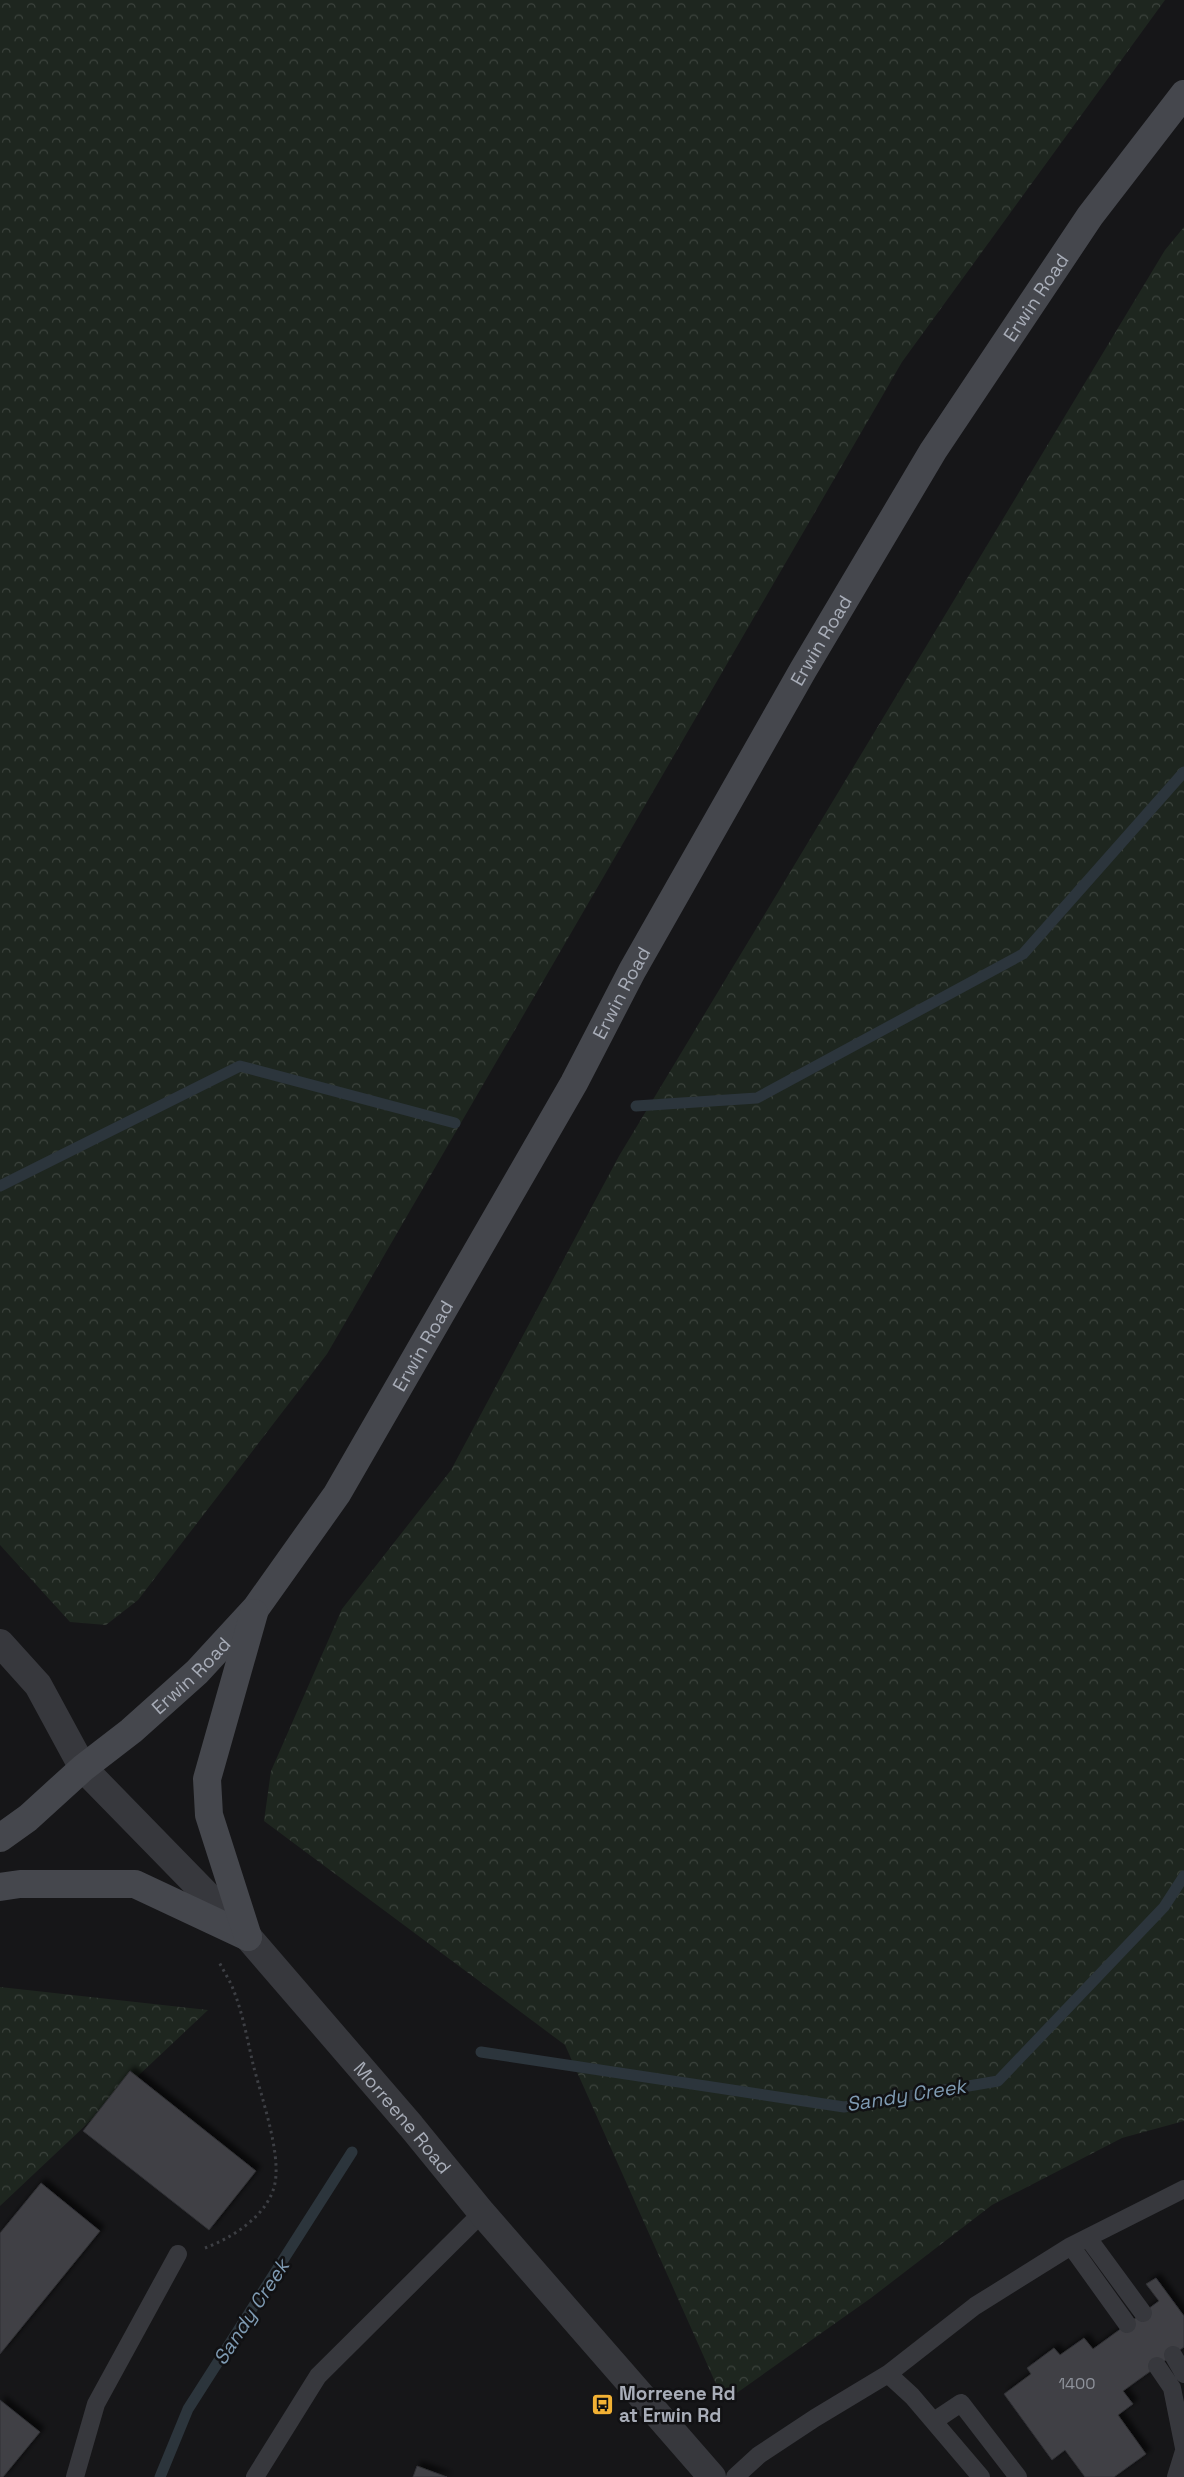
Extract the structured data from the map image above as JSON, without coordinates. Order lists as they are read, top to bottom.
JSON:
{
  "streets": {
    "main road": ["Erwin Road"],
    "street": ["Morreene Road"]
  },
  "crossings": [
    ["Erwin Road", "Morreene Road"]
  ],
  "water": ["Sandy Creek"],
  "places": {
    "bus stop": ["Morreene Rd at Erwin Rd"]
  },
  "house_numbers": ["1400"]
}
